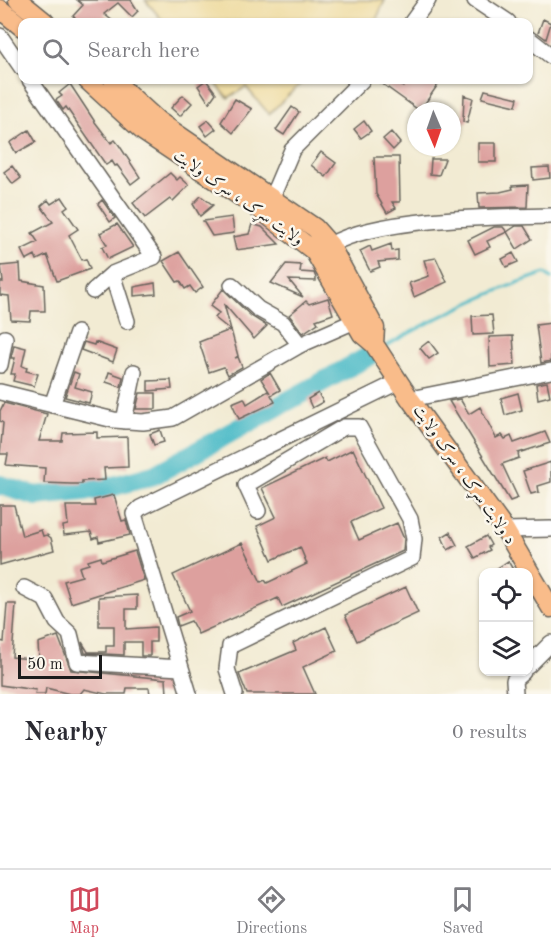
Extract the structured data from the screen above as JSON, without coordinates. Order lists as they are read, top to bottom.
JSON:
{
  "streets": {
    "main road": ["ولایت سړک ، سرک ولایت", "د ولایت سړک ، سرک ولایت"]
  },
  "crossings": [
    ["ولایت سړک ، سرک ولایت", "د ولایت سړک ، سرک ولایت"]
  ],
  "scale_bar": "50 m",
  "north": "bottom",
  "page": {
    "search": "Search here",
    "scale": "50 m",
    "heading": ["Nearby", "0 results"],
    "nav": ["Map", "Directions", "Saved"]
  }
}
